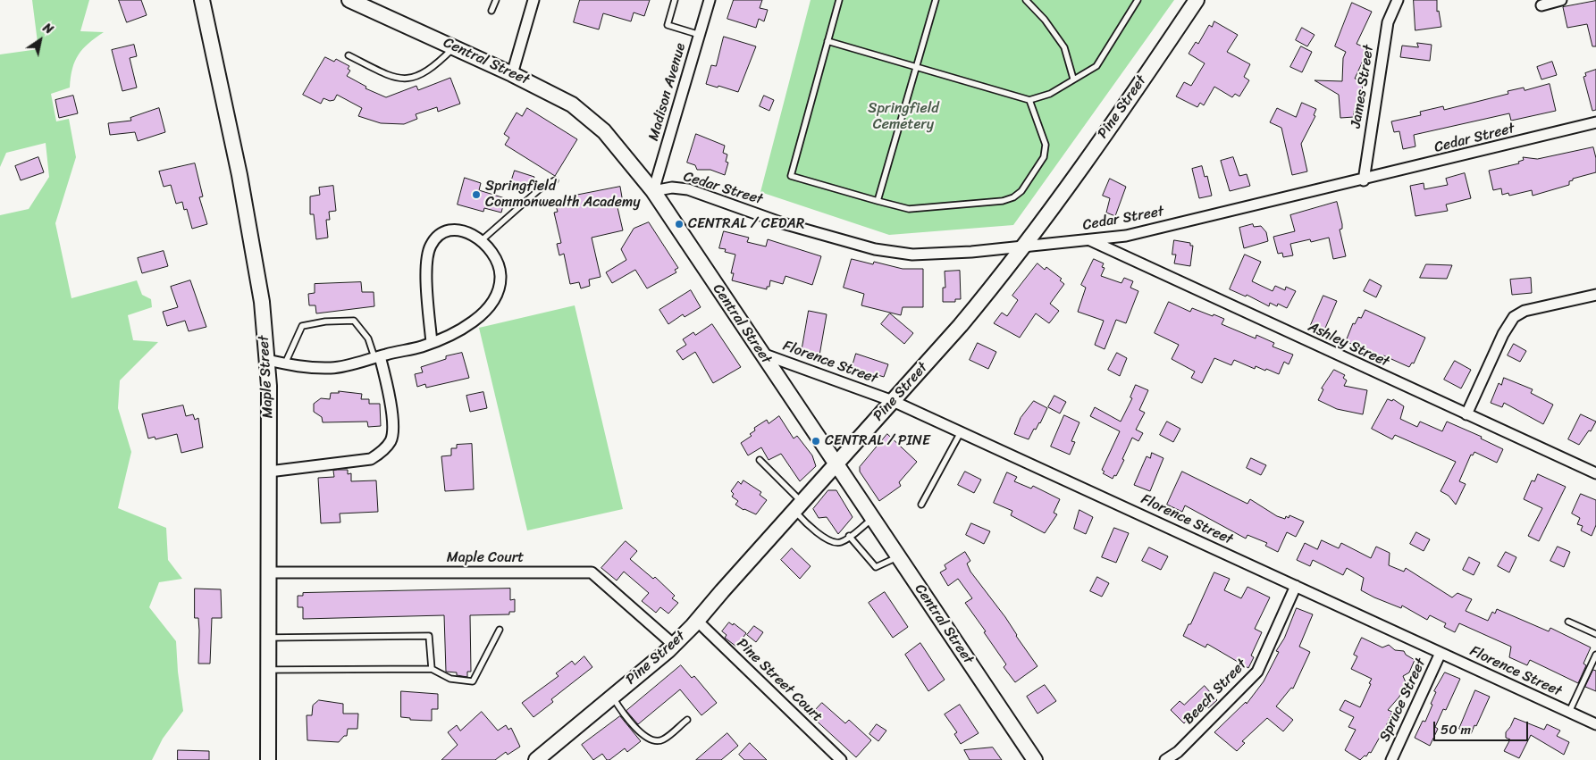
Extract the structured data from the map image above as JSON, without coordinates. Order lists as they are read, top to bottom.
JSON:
{
  "streets": {
    "main road": ["Central Street", "Pine Street", "Maple Street"],
    "street": [
      "James Street",
      "Madison Avenue",
      "Cedar Street",
      "Ashley Street",
      "Florence Street",
      "Maple Court",
      "Pine Street Court",
      "Beech Street",
      "Spruce Street"
    ]
  },
  "crossings": [
    ["Central Street", "Madison Avenue"],
    ["Central Street", "Pine Street"],
    ["Central Street", "Cedar Street"],
    ["Central Street", "Florence Street"],
    ["James Street", "Cedar Street"],
    ["Madison Avenue", "Cedar Street"],
    ["Pine Street", "Cedar Street"],
    ["Pine Street", "Florence Street"],
    ["Pine Street", "Maple Court"],
    ["Pine Street", "Pine Street Court"],
    ["Cedar Street", "Ashley Street"],
    ["Florence Street", "Beech Street"],
    ["Florence Street", "Spruce Street"],
    ["Maple Street", "Maple Court"]
  ],
  "parks": ["Springfield Cemetery"],
  "places": ["Springfield Commonwealth Academy", "CENTRAL / CEDAR", "CENTRAL / PINE"],
  "scale_bar": "50 m",
  "north": "top right"
}
